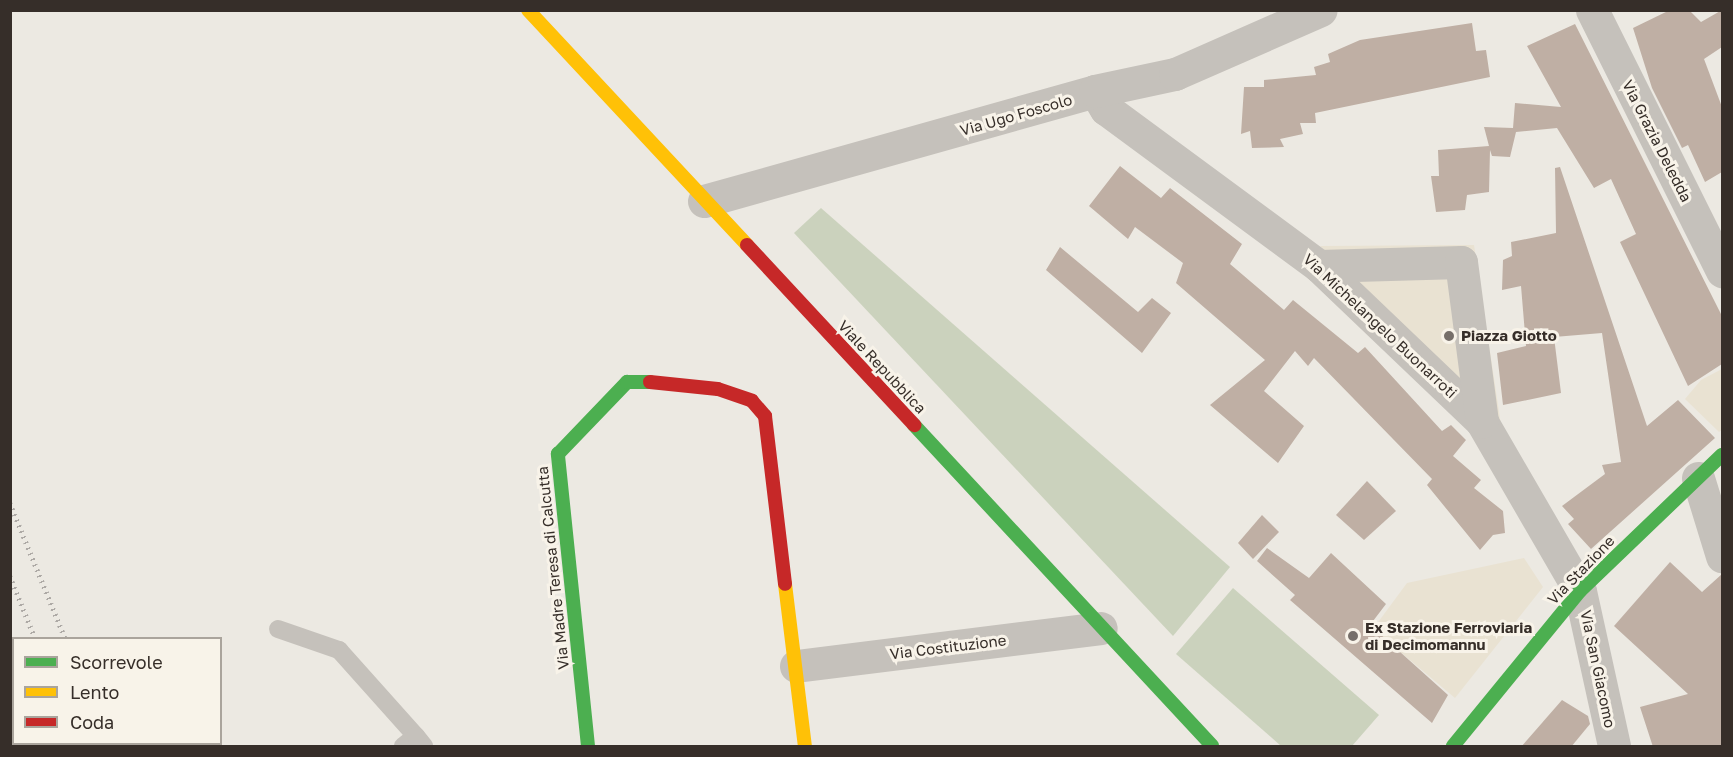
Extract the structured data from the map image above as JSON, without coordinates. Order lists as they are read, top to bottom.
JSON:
{
  "streets": {
    "main road": ["Viale Repubblica", "Via Madre Teresa di Calcutta", "Via Stazione"],
    "street": [
      "Via Ugo Foscolo",
      "Via Grazia Deledda",
      "Via Michelangelo Buonarroti",
      "Via Costituzione",
      "Via San Giacomo"
    ]
  },
  "crossings": [
    ["Via Ugo Foscolo", "Via Michelangelo Buonarroti"],
    ["Via Ugo Foscolo", "Viale Repubblica"],
    ["Via Michelangelo Buonarroti", "Via Stazione"],
    ["Via Michelangelo Buonarroti", "Via San Giacomo"],
    ["Viale Repubblica", "Via Costituzione"],
    ["Via Madre Teresa di Calcutta", "Via Costituzione"],
    ["Via Stazione", "Via San Giacomo"]
  ],
  "places": ["Piazza Giotto", "Ex Stazione Ferroviaria di Decimomannu"],
  "legend": ["Scorrevole", "Lento", "Coda"]
}
